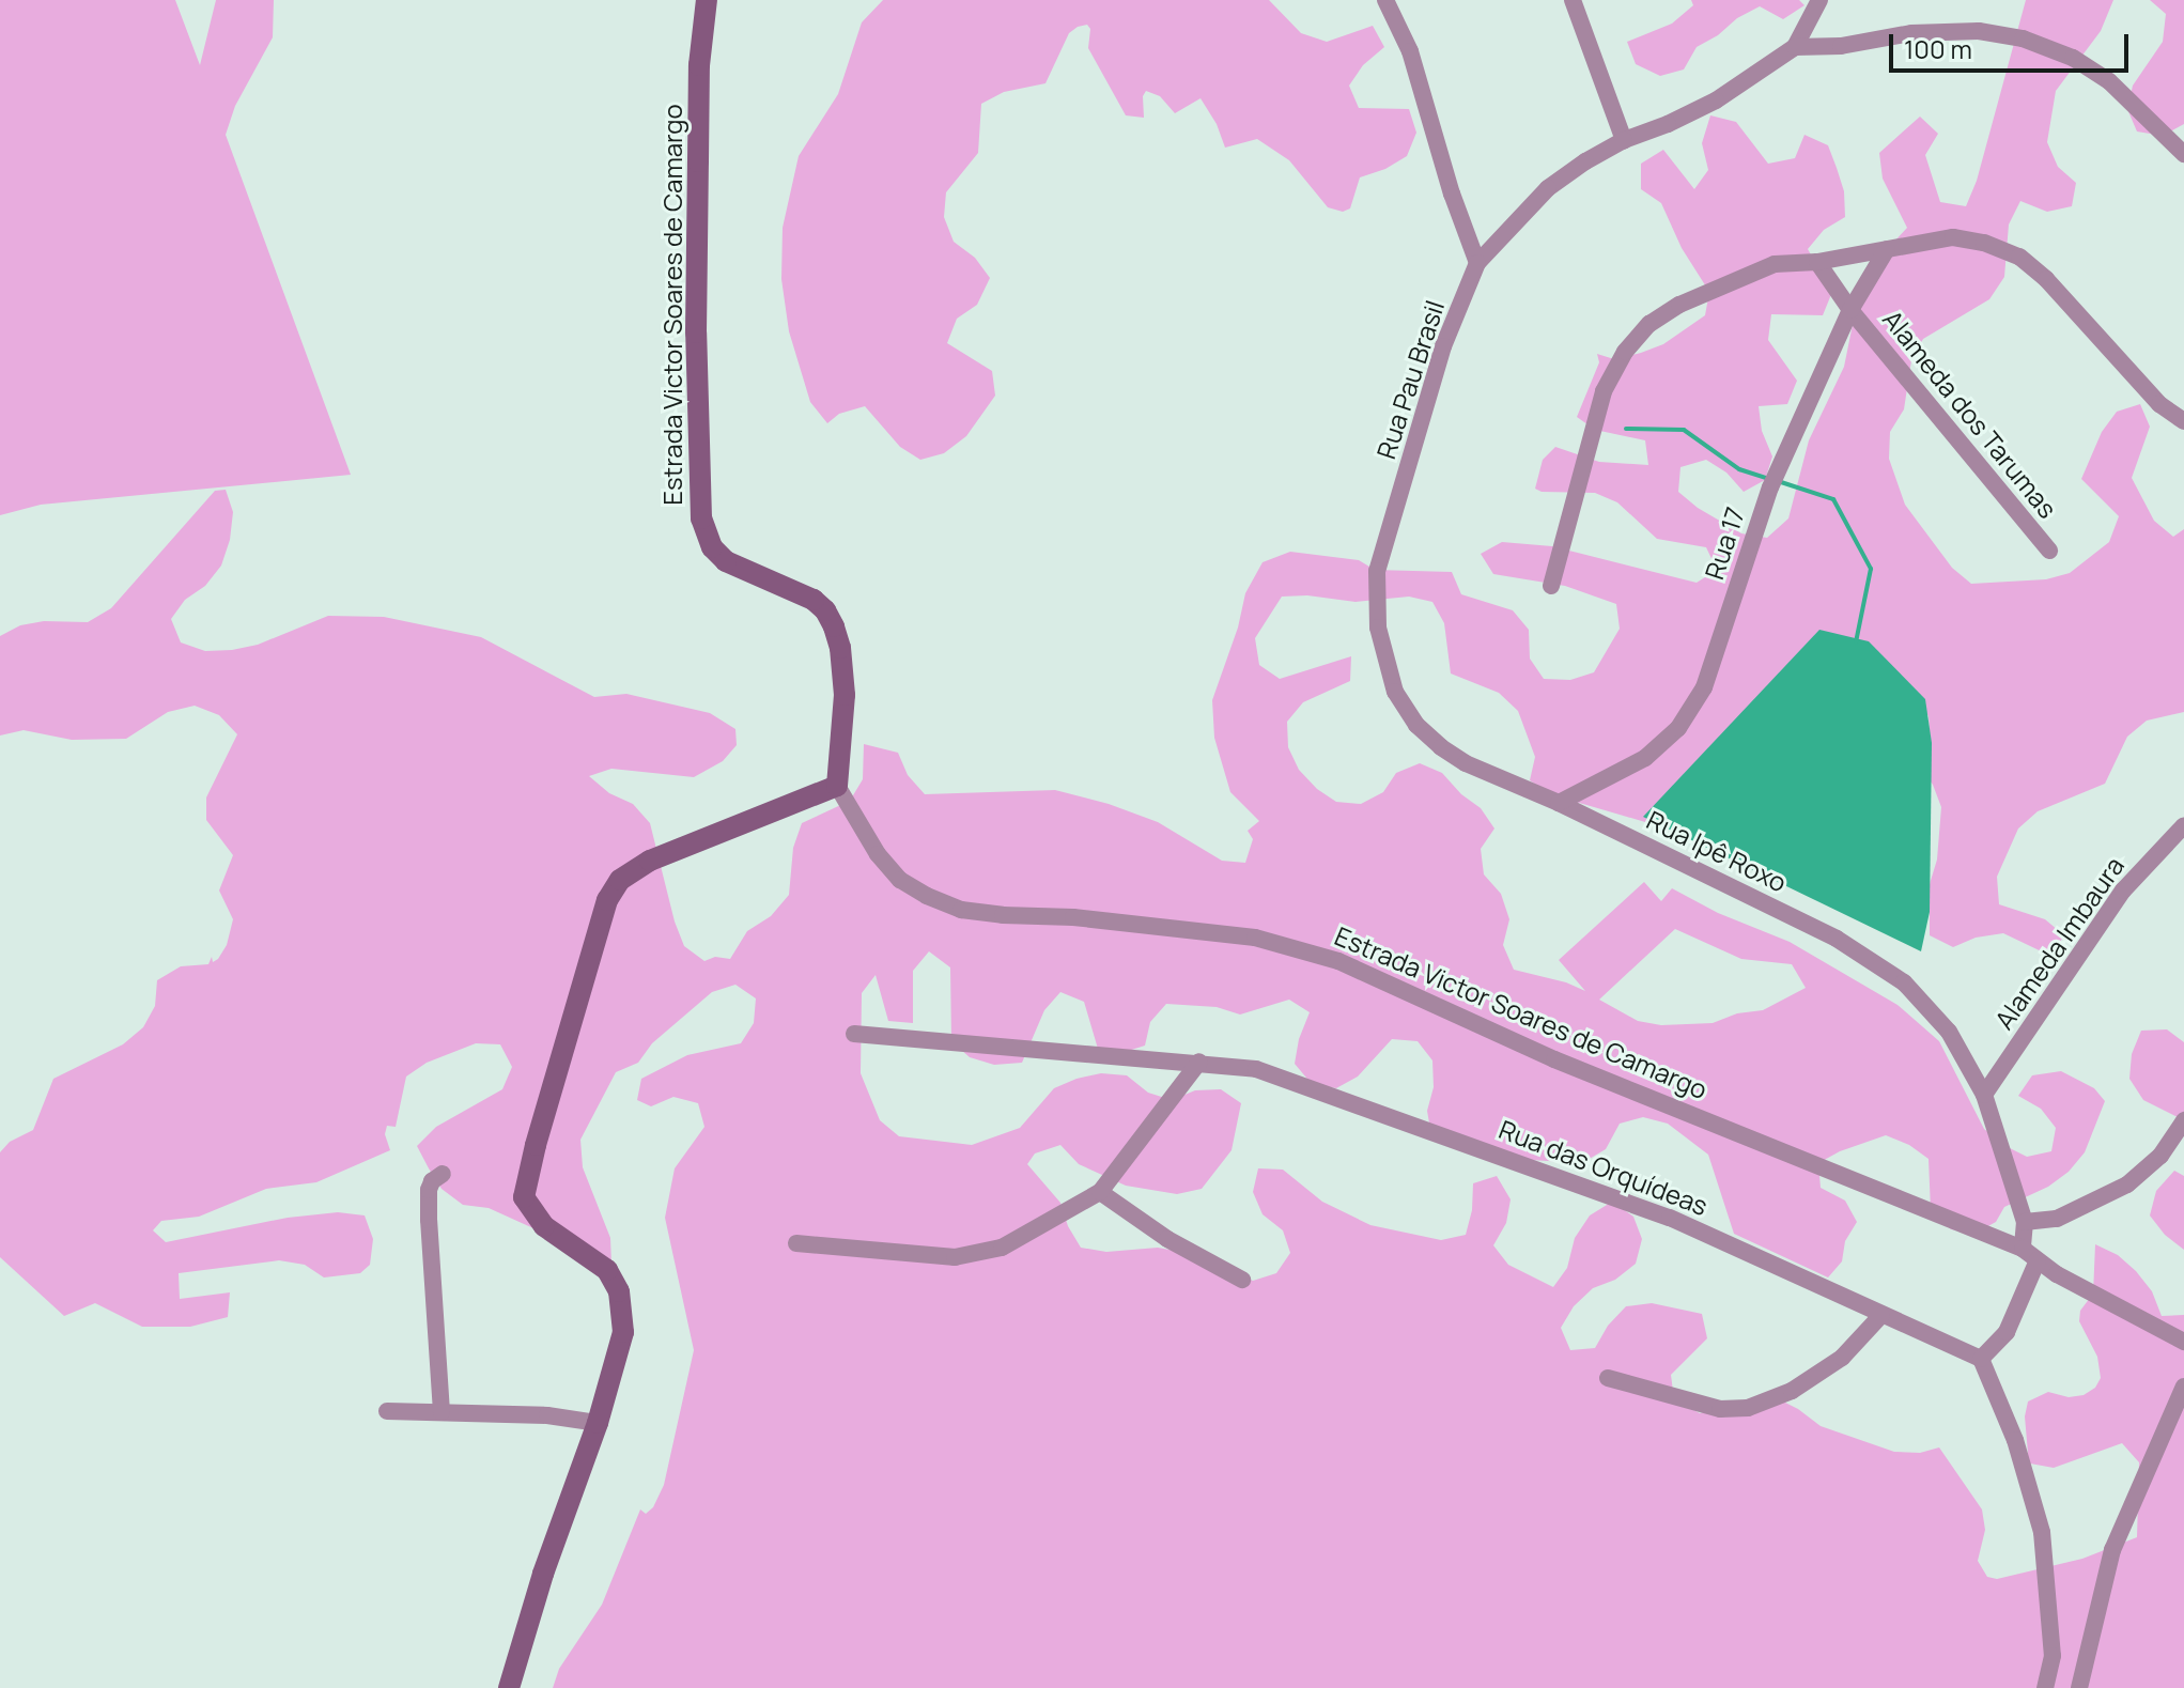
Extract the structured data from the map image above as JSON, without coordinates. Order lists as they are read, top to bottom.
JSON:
{
  "streets": {
    "main road": ["Estrada Victor Soares de Camargo"],
    "street": [
      "Rua Pau Brasil",
      "Alameda dos Tarumas",
      "Rua 17",
      "Rua Ipê Roxo",
      "Alameda Imbaura",
      "Rua das Orquídeas"
    ]
  },
  "crossings": [
    ["Rua Pau Brasil", "Rua Ipê Roxo"],
    ["Alameda dos Tarumas", "Rua 17"],
    ["Rua 17", "Rua Ipê Roxo"],
    ["Rua Ipê Roxo", "Alameda Imbaura"]
  ],
  "scale_bar": "100 m"
}
